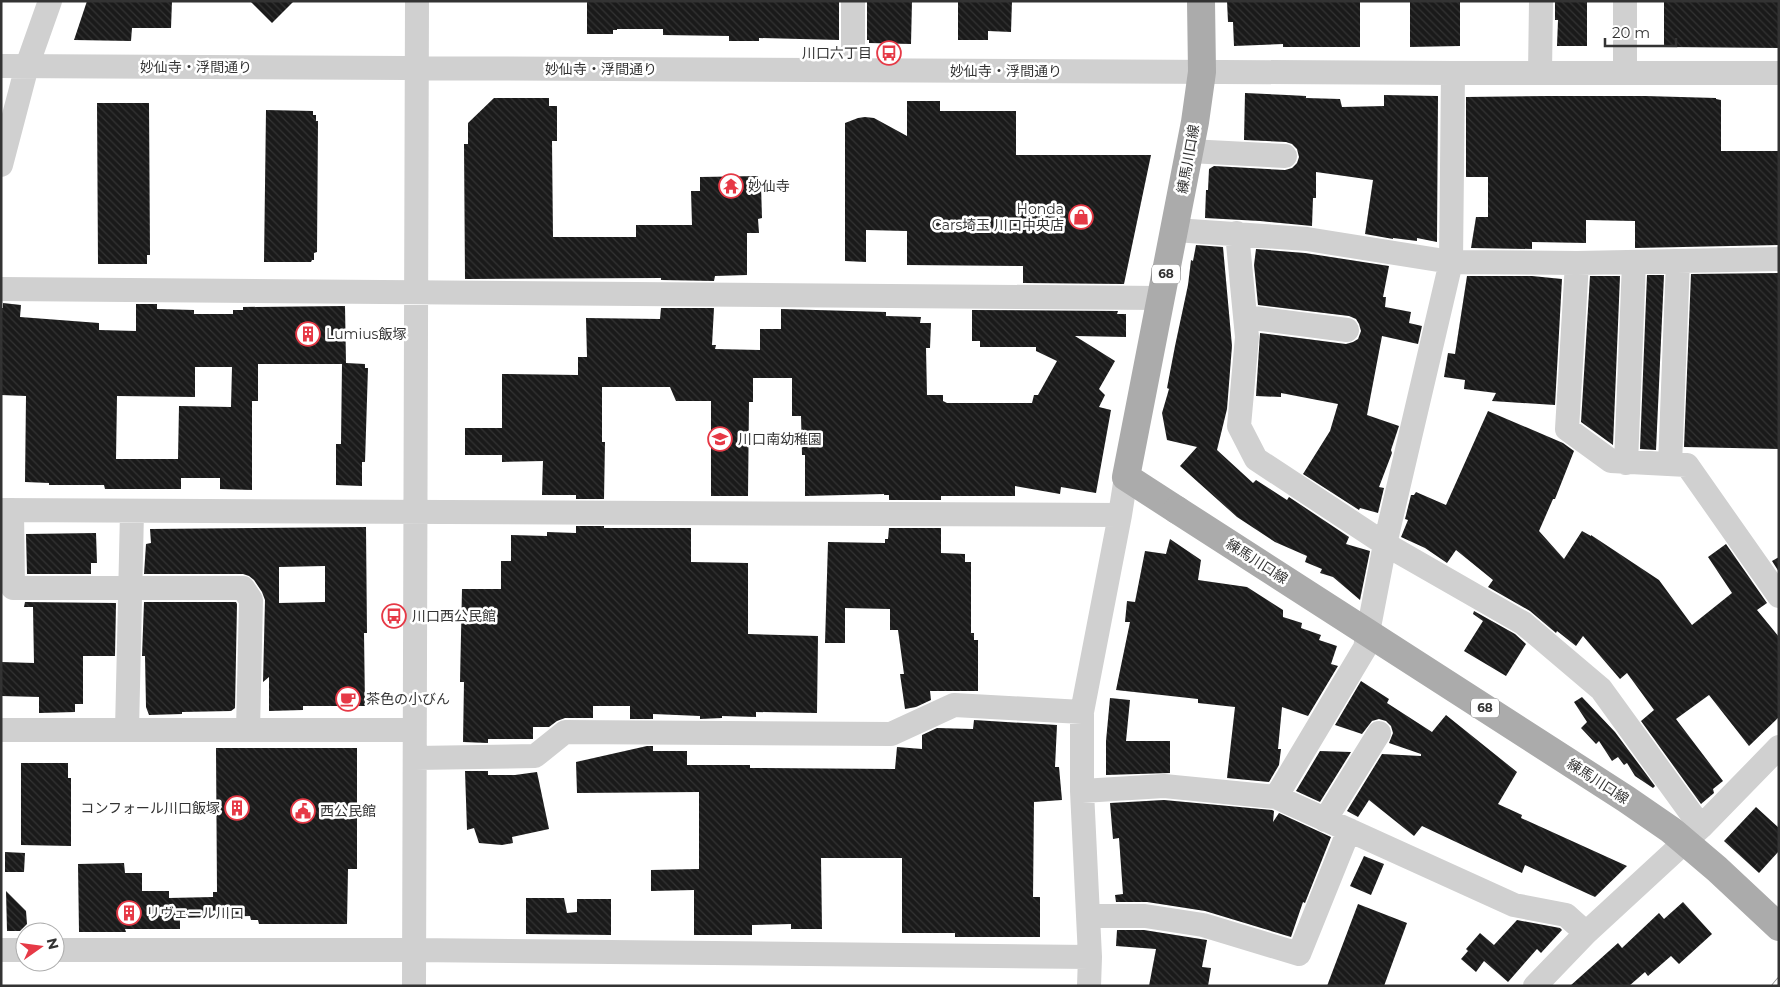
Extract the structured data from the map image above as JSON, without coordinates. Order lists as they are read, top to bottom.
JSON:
{
  "streets": {
    "main road": ["練馬川口線", "68"],
    "street": ["妙仙寺・浮間通り"]
  },
  "crossings": [
    ["妙仙寺・浮間通り", "練馬川口線"]
  ],
  "places": {
    "bus stop": ["川口六丁目", "川口西公民館"],
    "temple": ["妙仙寺"],
    "shop": ["Honda Cars埼玉 川口中央店"],
    "building": ["Lumius飯塚", "コンフォール川口飯塚", "リヴェール川口"],
    "school or university": ["川口南幼稚園"],
    "cafe": ["茶色の小びん"],
    "public building": ["西公民館"]
  },
  "scale_bar": "20 m",
  "north": "right"
}
